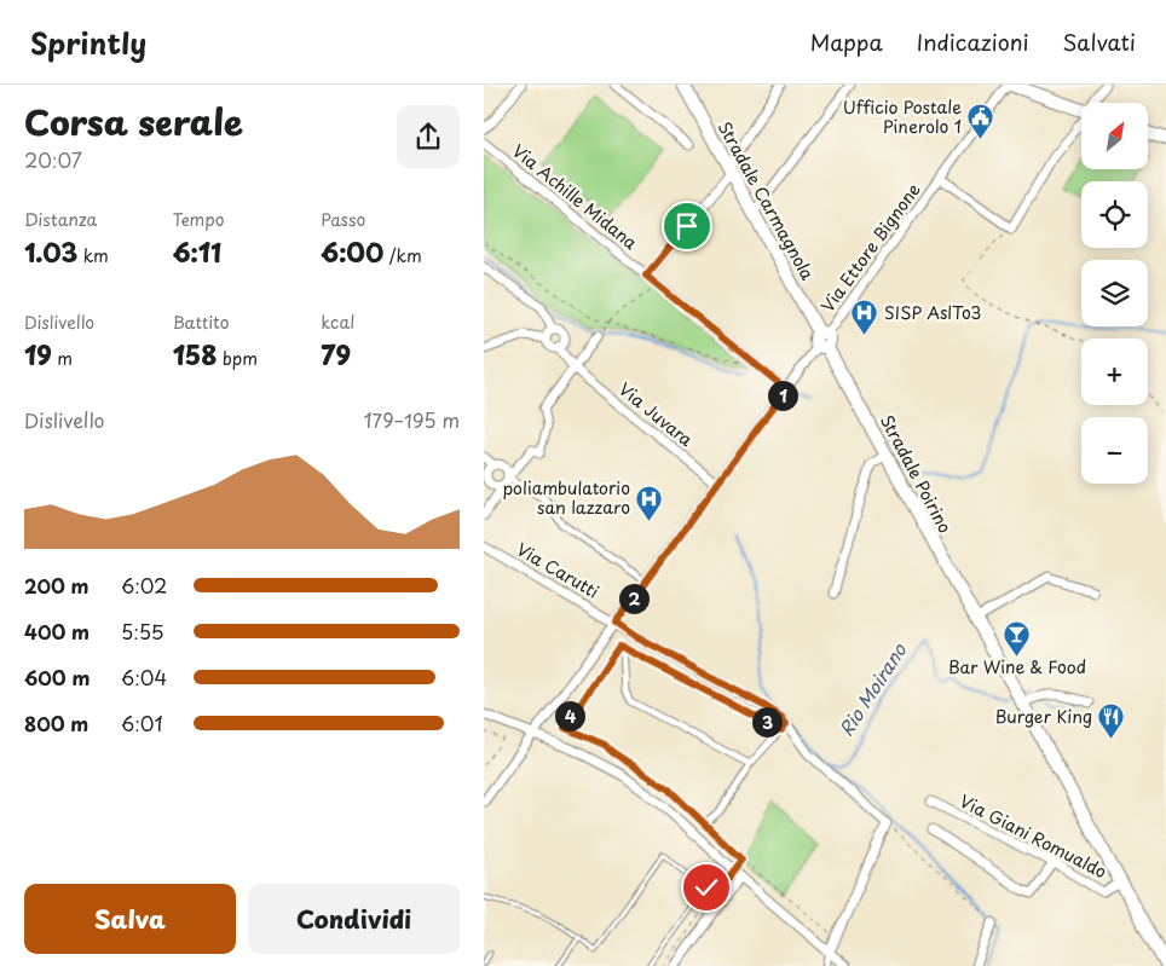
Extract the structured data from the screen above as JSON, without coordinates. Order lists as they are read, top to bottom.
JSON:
{
  "streets": {
    "main road": ["Stradale Carmagnola", "Stradale Poirino"],
    "street": [
      "Via Achille Midana",
      "Via Ettore Bignone",
      "Via Juvara",
      "Via Carutti",
      "Via Giani Romualdo"
    ]
  },
  "crossings": [
    ["Via Achille Midana", "Via Ettore Bignone"],
    ["Stradale Carmagnola", "Via Ettore Bignone"],
    ["Stradale Carmagnola", "Stradale Poirino"],
    ["Via Ettore Bignone", "Via Juvara"],
    ["Via Ettore Bignone", "Stradale Poirino"],
    ["Via Ettore Bignone", "Via Carutti"],
    ["Stradale Poirino", "Via Giani Romualdo"]
  ],
  "water": ["Rio Moirano"],
  "places": {
    "public building": ["Ufficio Postale Pinerolo 1"],
    "hospital": ["SISP AslTo3", "poliambulatorio san lazzaro"],
    "bar": ["Bar Wine & Food"],
    "restaurant": ["Burger King"]
  },
  "north": "top right",
  "page": {
    "header": "Sprintly",
    "nav": ["Mappa", "Indicazioni", "Salvati"],
    "heading": ["Corsa serale", "20:07"],
    "map_buttons": ["+", "−"],
    "stats": [
      ["Distanza", "1.03 km"],
      ["Tempo", "6:11"],
      ["Passo", "6:00 /km"],
      ["Dislivello", "19 m"],
      ["Battito", "158 bpm"],
      ["kcal", "79"]
    ],
    "pins": [
      "1",
      "2",
      "4",
      "3"
    ],
    "chart": ["Dislivello", "179–195 m"],
    "list": [
      {
        "name": "200 m",
        "note": "6:02"
      },
      {
        "name": "400 m",
        "note": "5:55"
      },
      {
        "name": "600 m",
        "note": "6:04"
      },
      {
        "name": "800 m",
        "note": "6:01"
      }
    ],
    "buttons": ["Salva", "Condividi"]
  }
}
